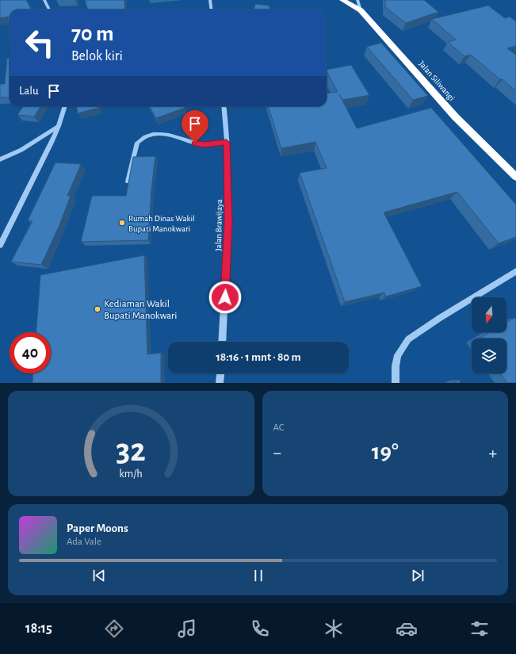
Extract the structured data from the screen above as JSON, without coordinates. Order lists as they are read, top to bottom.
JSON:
{
  "streets": {
    "highway": ["Jalan Siliwangi"],
    "street": ["Jalan Brawijaya"]
  },
  "places": ["Rumah Dinas Wakil Bupati Manokwari", "Kediaman Wakil Bupati Manokwari"],
  "north": "bottom",
  "page": {
    "turn": ["70 m", "Belok kiri"],
    "then": "Lalu",
    "limit": "40",
    "trip": "18:16 · 1 mnt · 80 m",
    "tile": "AC",
    "heat": ["−", "19°", "+"],
    "song": ["Paper Moons", "Ada Vale"],
    "tabs": "18:15",
    "gauge": ["32", "km/h"]
  }
}
